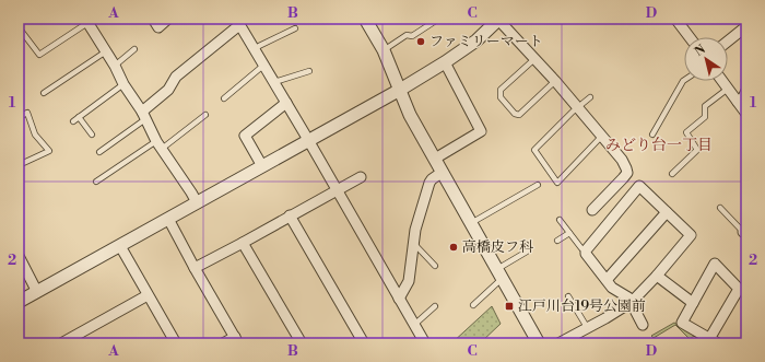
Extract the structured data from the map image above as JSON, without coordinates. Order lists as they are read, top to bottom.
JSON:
{
  "districts": ["みどり台一丁目"],
  "places": {
    "other": ["ファミリーマート", "高橋皮フ科"],
    "transit": ["江戸川台19号公園前"]
  },
  "north": "top left",
  "grid": {
    "columns": [
      "A",
      "B",
      "C",
      "D"
    ],
    "rows": ["1", "2"]
  }
}
